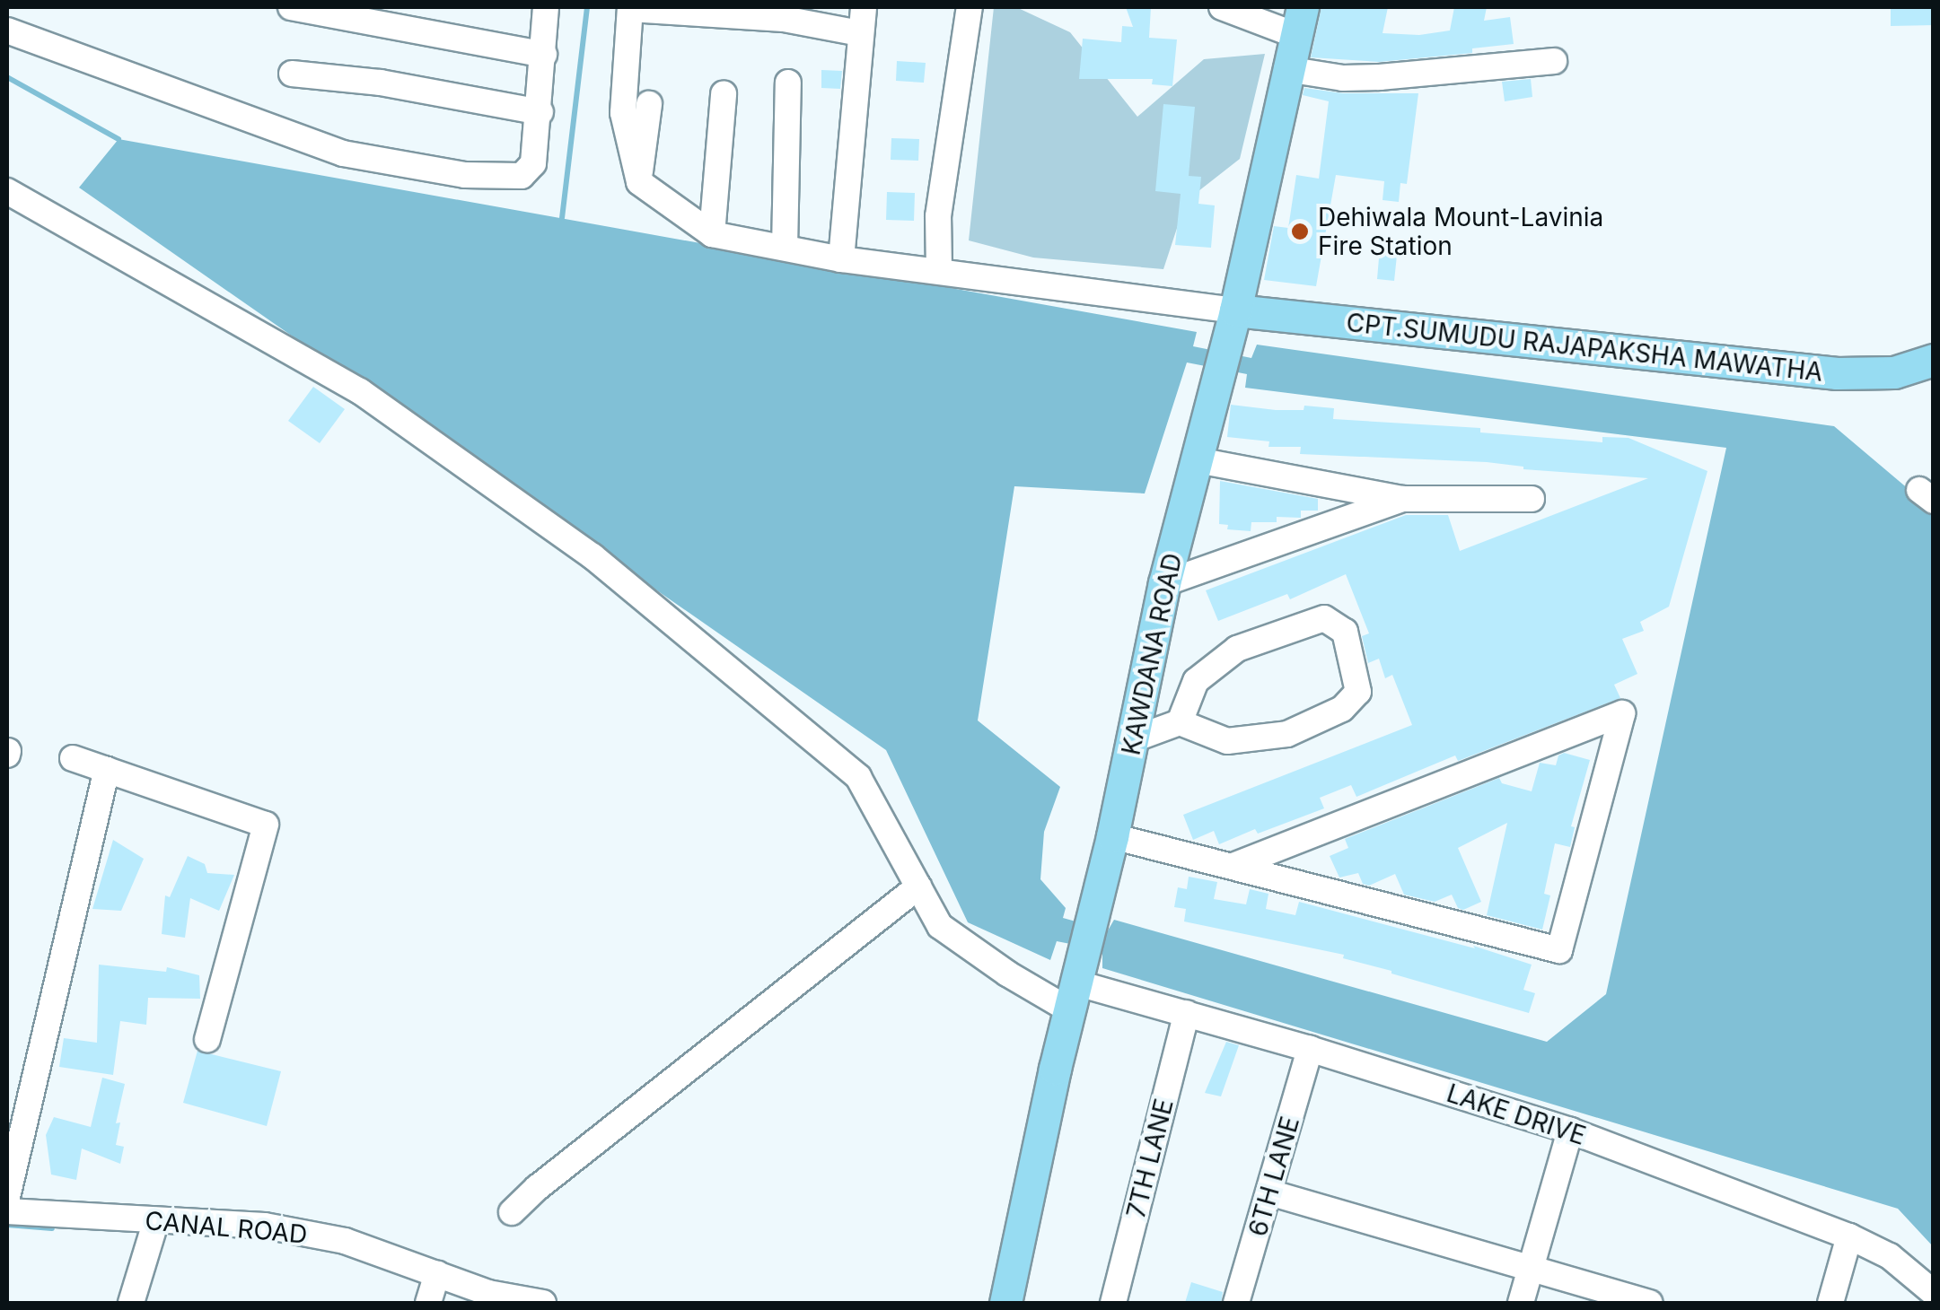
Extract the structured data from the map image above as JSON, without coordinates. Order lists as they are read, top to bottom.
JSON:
{
  "streets": {
    "main road": ["CPT.SUMUDU RAJAPAKSHA MAWATHA", "KAWDANA ROAD"],
    "street": [
      "LAKE DRIVE",
      "7TH LANE",
      "6TH LANE",
      "CANAL ROAD"
    ]
  },
  "crossings": [
    ["CPT.SUMUDU RAJAPAKSHA MAWATHA", "KAWDANA ROAD"],
    ["KAWDANA ROAD", "LAKE DRIVE"],
    ["LAKE DRIVE", "7TH LANE"],
    ["LAKE DRIVE", "6TH LANE"]
  ],
  "places": ["Dehiwala Mount-Lavinia Fire Station"]
}
